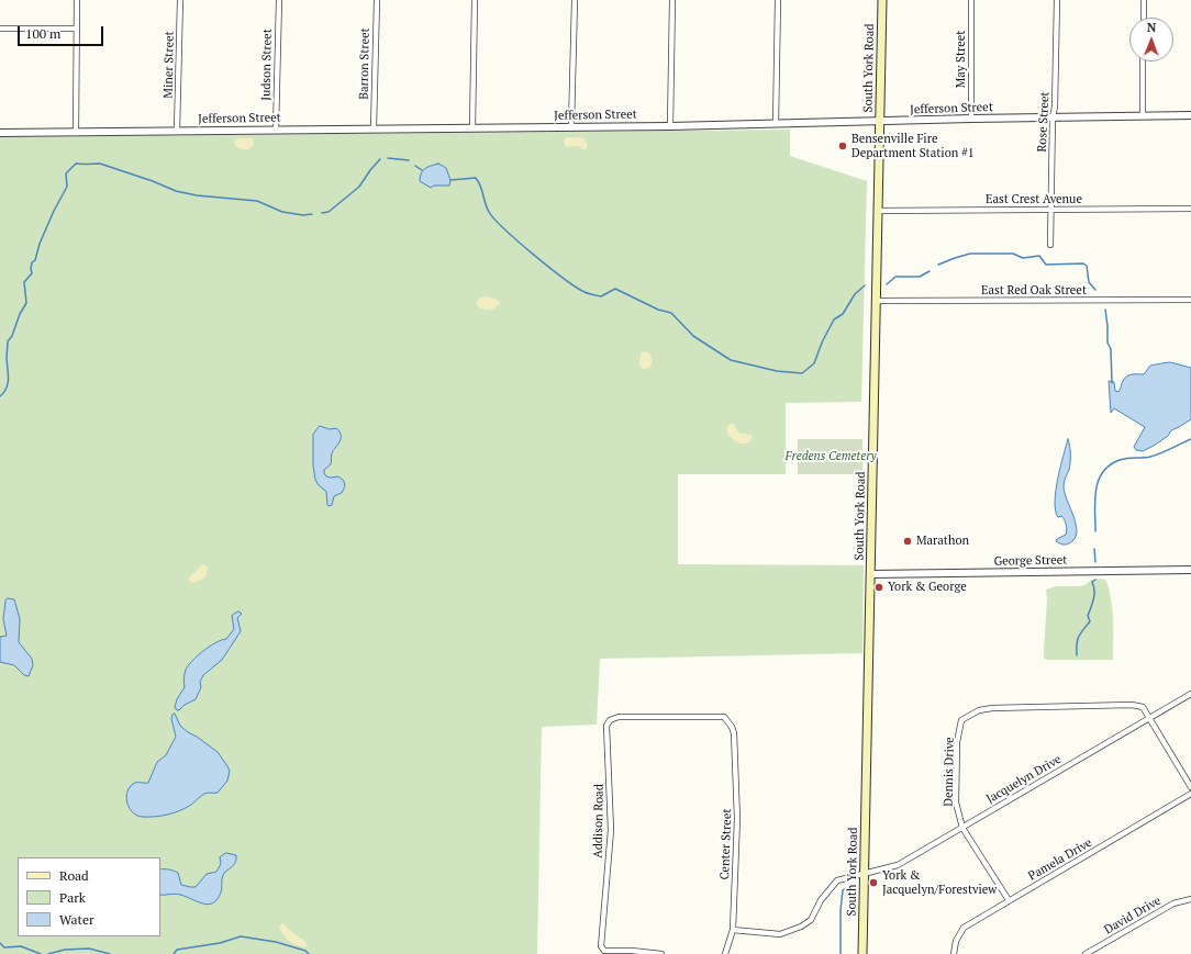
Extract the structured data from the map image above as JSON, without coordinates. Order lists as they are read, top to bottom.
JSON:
{
  "streets": {
    "main road": ["South York Road"],
    "street": [
      "May Street",
      "Barron Street",
      "Miner Street",
      "Judson Street",
      "Jefferson Street",
      "Rose Street",
      "East Crest Avenue",
      "East Red Oak Street",
      "George Street",
      "Dennis Drive",
      "Jacquelyn Drive",
      "Addison Road",
      "Center Street",
      "Pamela Drive",
      "David Drive"
    ]
  },
  "crossings": [
    ["May Street", "Jefferson Street"],
    ["Barron Street", "Jefferson Street"],
    ["Miner Street", "Jefferson Street"],
    ["Judson Street", "Jefferson Street"],
    ["South York Road", "Jefferson Street"],
    ["South York Road", "East Crest Avenue"],
    ["South York Road", "East Red Oak Street"],
    ["South York Road", "George Street"],
    ["South York Road", "Jacquelyn Drive"],
    ["Jefferson Street", "Rose Street"],
    ["Rose Street", "East Crest Avenue"],
    ["Dennis Drive", "Jacquelyn Drive"],
    ["Dennis Drive", "Pamela Drive"],
    ["Jacquelyn Drive", "Center Street"],
    ["Addison Road", "Center Street"]
  ],
  "parks": ["Fredens Cemetery"],
  "places": [
    "Bensenville Fire Department Station #1",
    "Marathon",
    "York & George",
    "York & Jacquelyn/Forestview"
  ],
  "legend": ["Road", "Park", "Water"],
  "scale_bar": "100 m",
  "north": "top"
}
